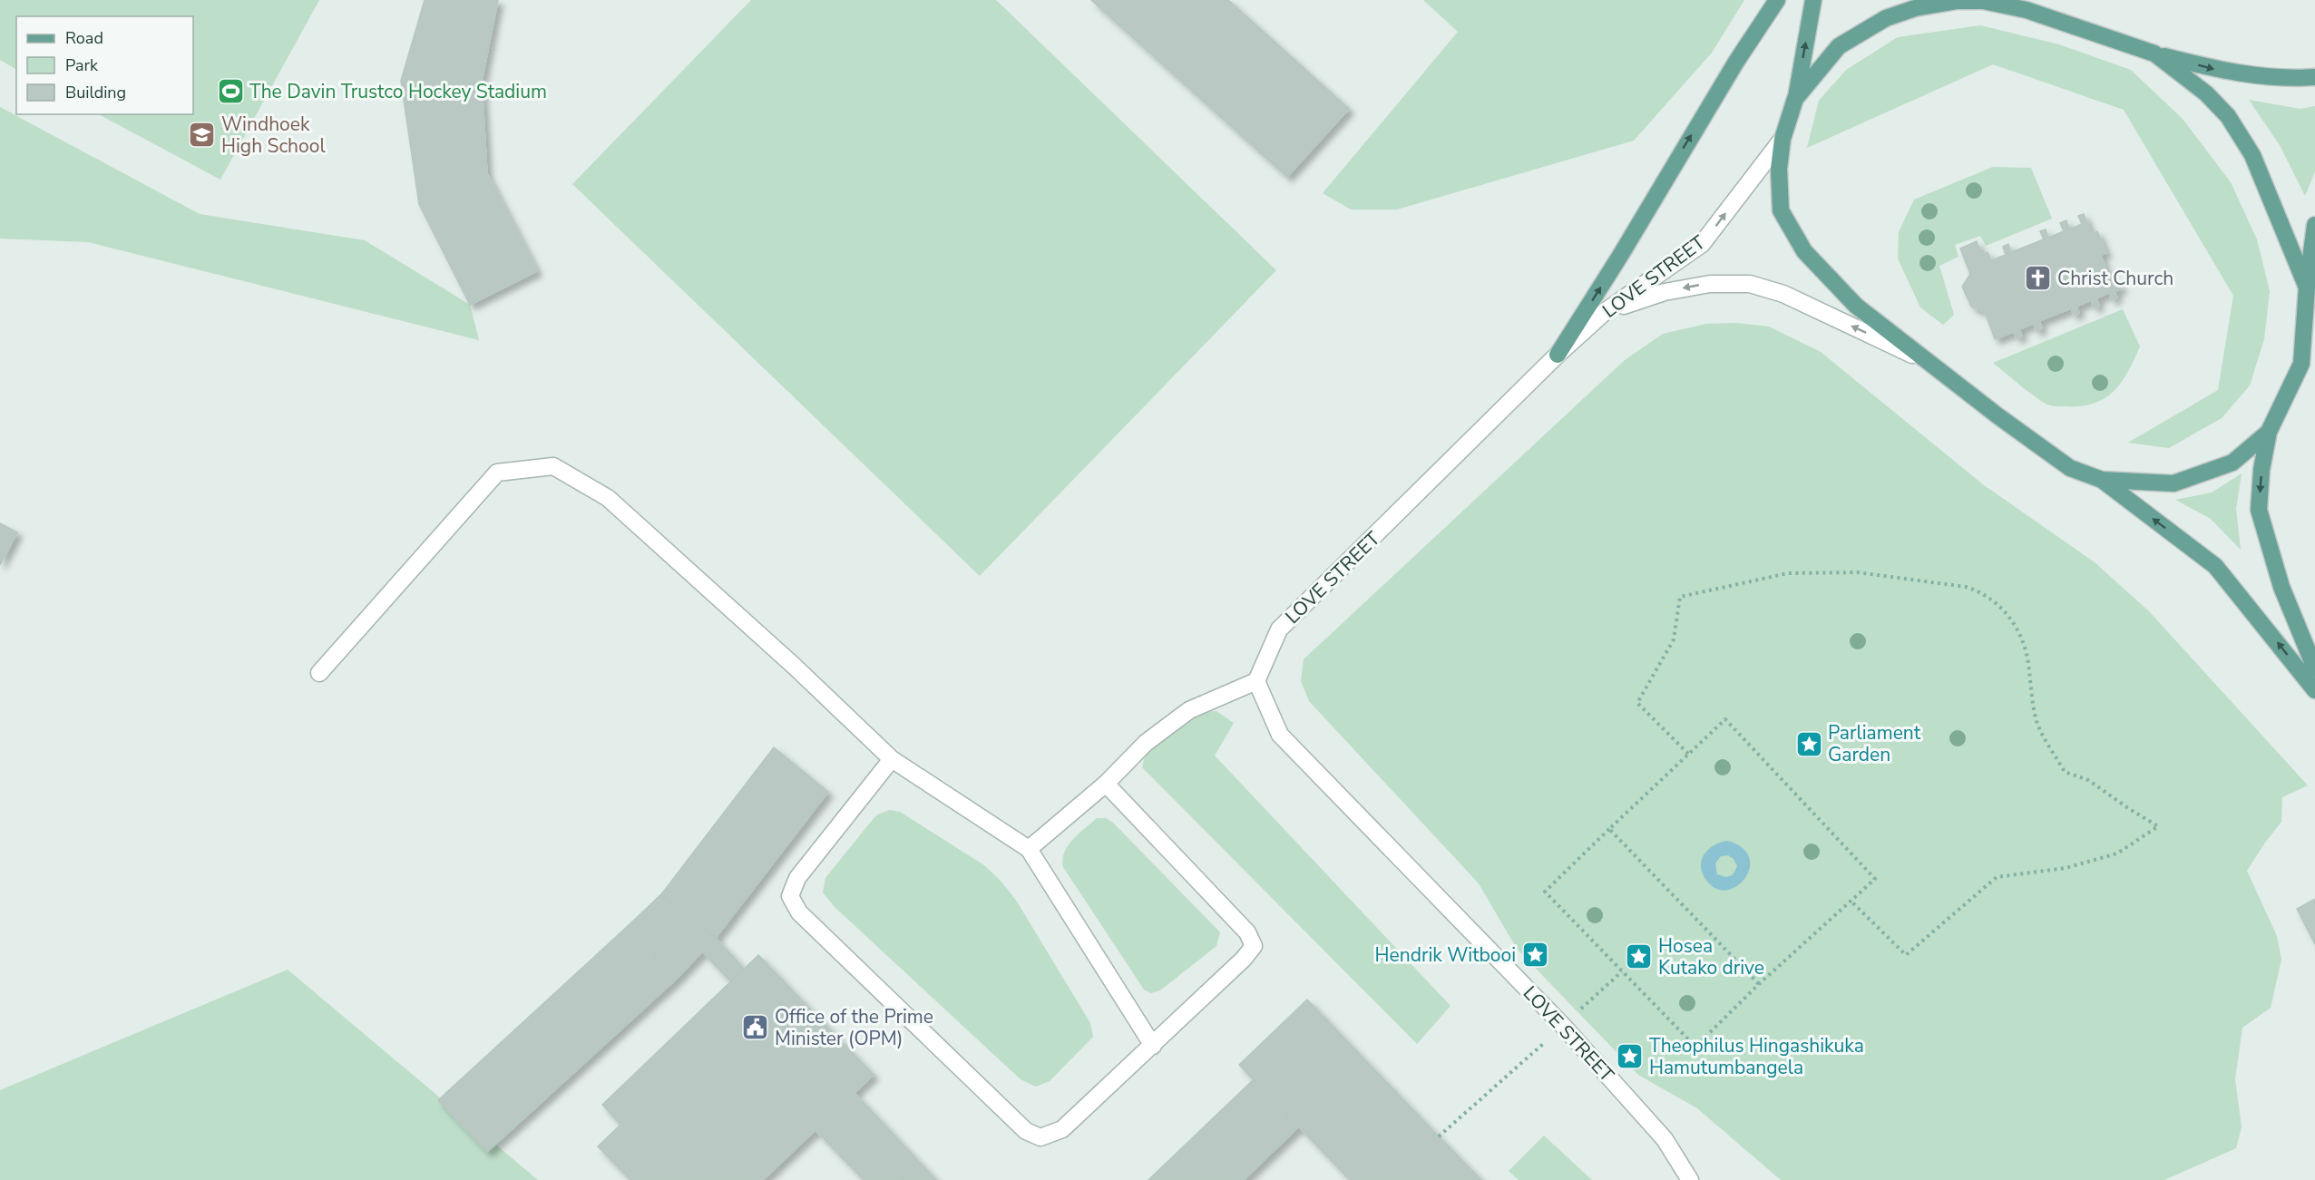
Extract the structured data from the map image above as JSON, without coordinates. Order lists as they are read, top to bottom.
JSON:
{
  "streets": {
    "street": ["LOVE STREET"]
  },
  "places": {
    "sports": ["The Davin Trustco Hockey Stadium"],
    "school or university": ["Windhoek High School"],
    "church": ["Christ Church"],
    "place": [
      "Parliament Garden",
      "Hendrik Witbooi",
      "Hosea Kutako drive",
      "Theophilus Hingashikuka Hamutumbangela"
    ],
    "public building": ["Office of the Prime Minister (OPM)"]
  },
  "legend": ["Road", "Park", "Building"]
}
